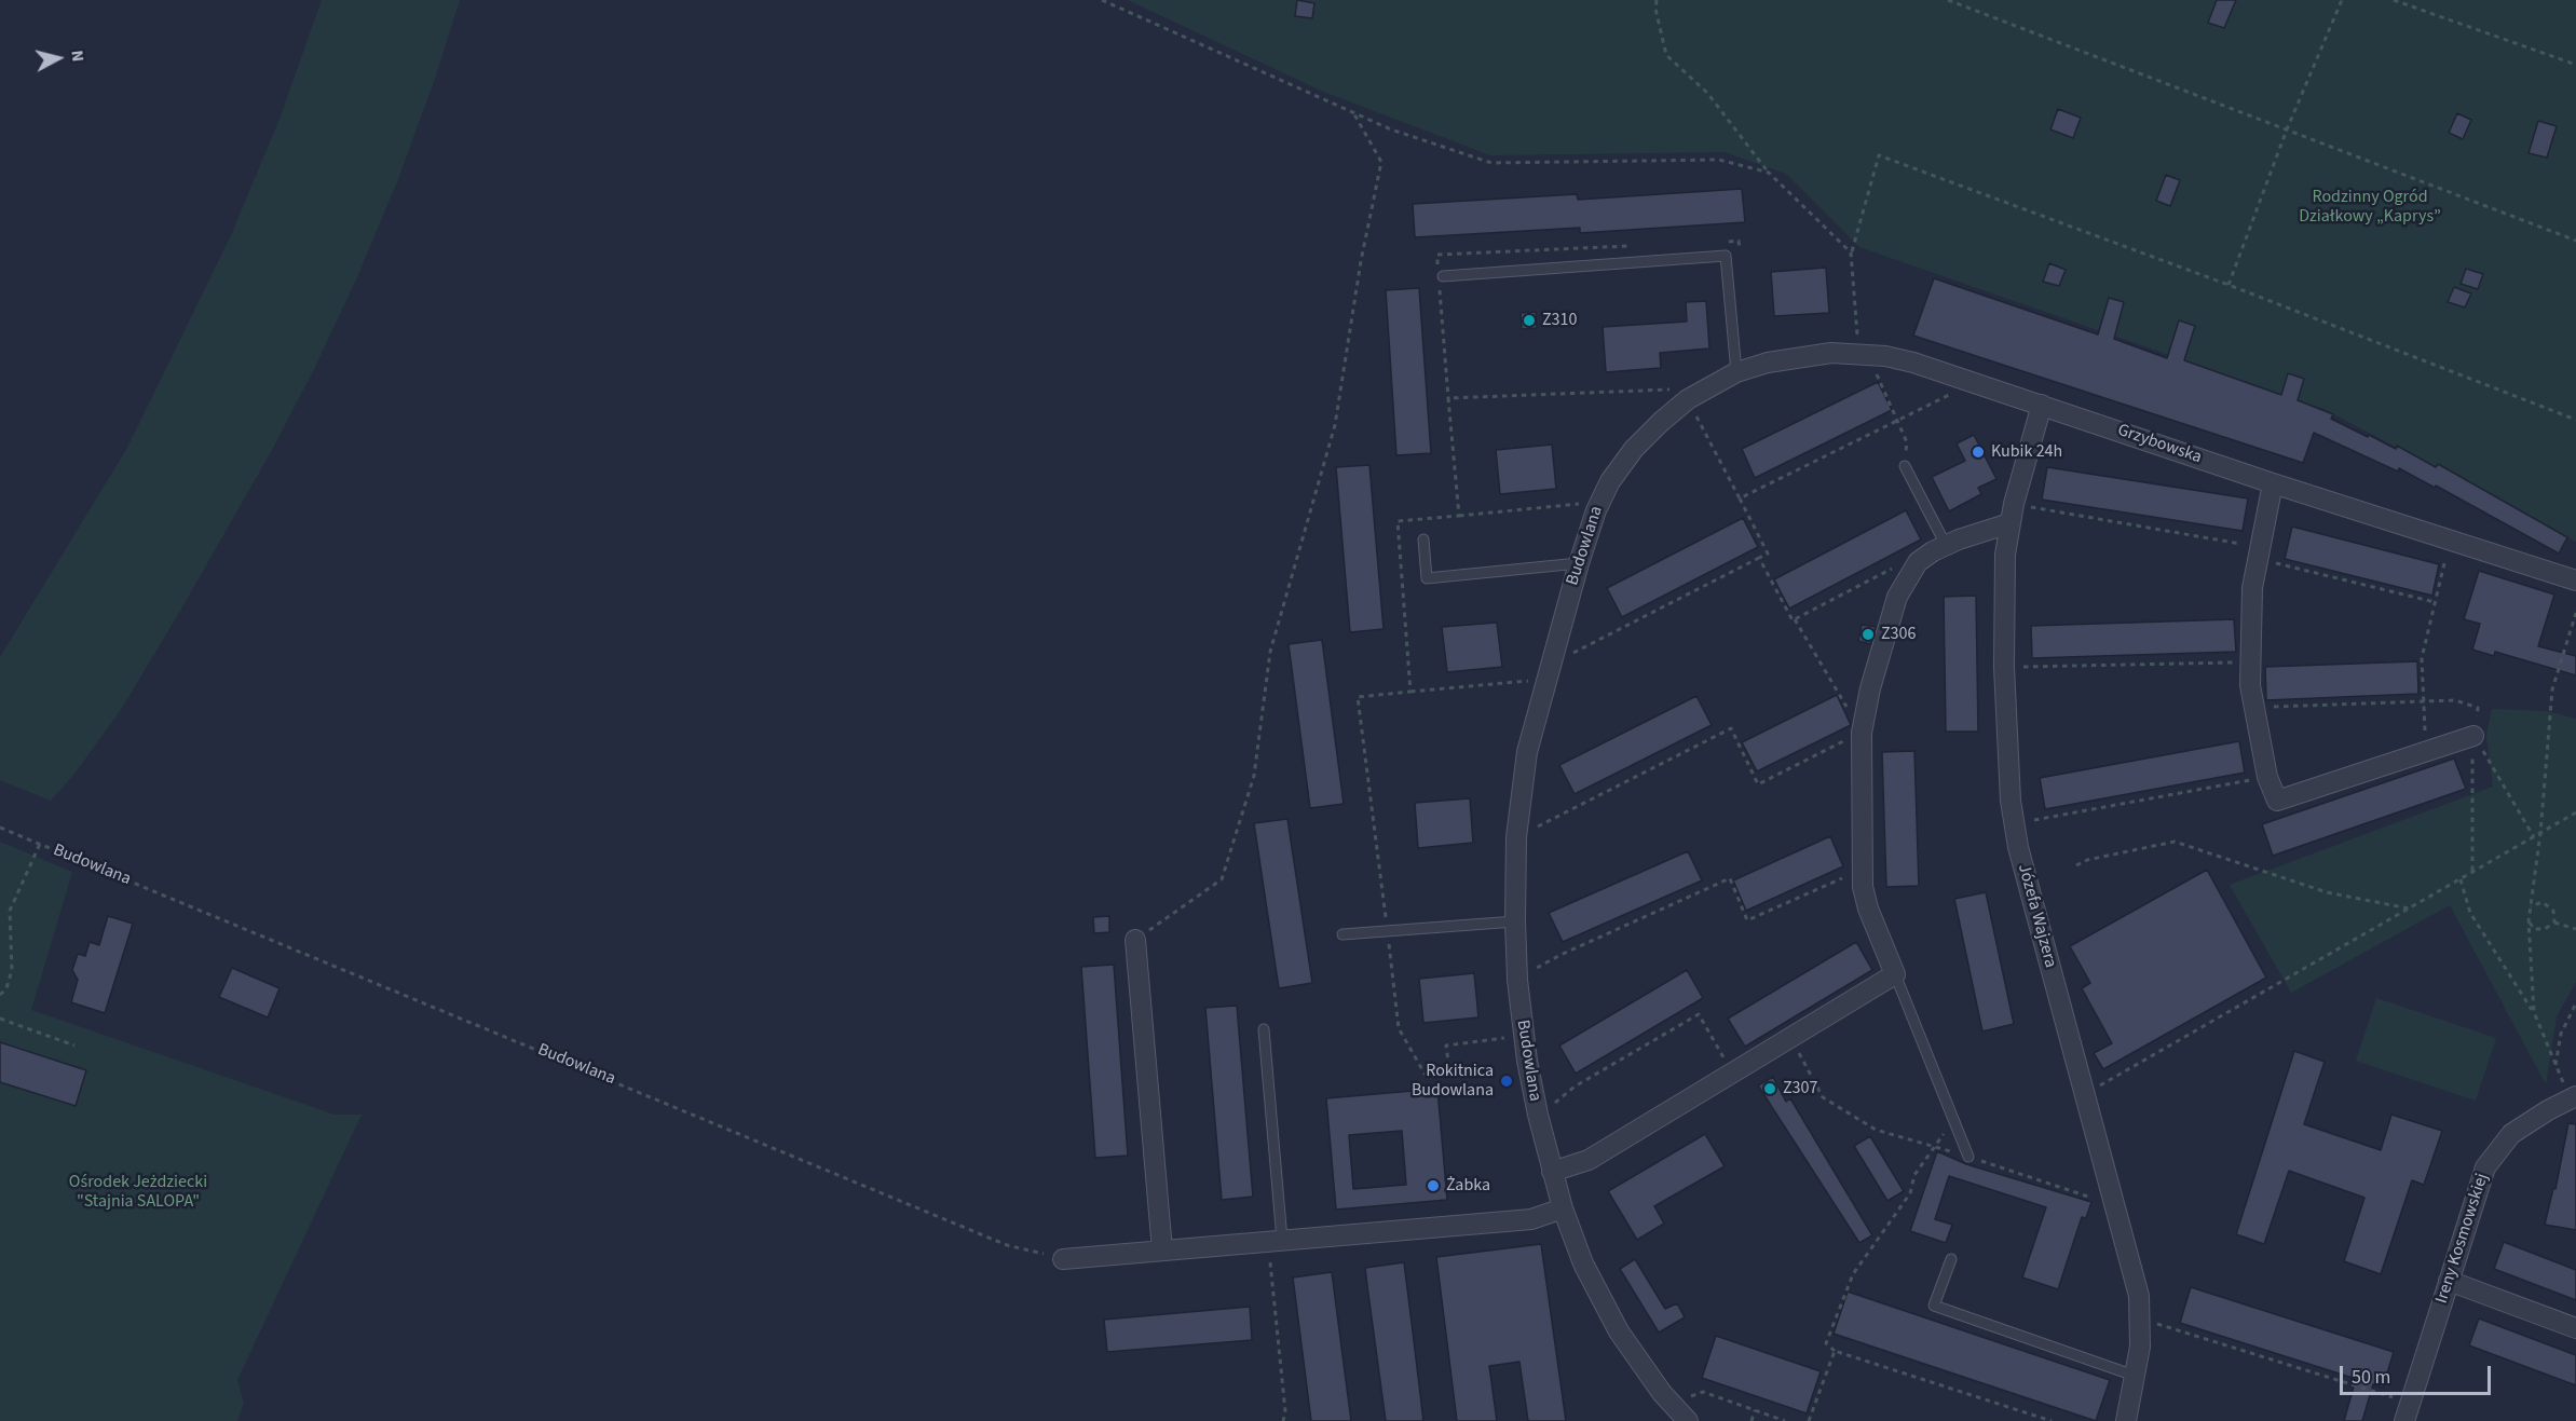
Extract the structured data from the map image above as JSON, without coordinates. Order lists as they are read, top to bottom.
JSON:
{
  "streets": {
    "street": [
      "Grzybowska",
      "Budowlana",
      "Józefa Wajzera",
      "Ireny Kosmowskiej"
    ]
  },
  "crossings": [
    ["Grzybowska", "Budowlana"],
    ["Grzybowska", "Józefa Wajzera"]
  ],
  "parks": ["Rodzinny Ogród Działkowy „Kaprys”", "Ośrodek Jeżdziecki \"Stajnia SALOPA\""],
  "places": [
    "Z310",
    "Kubik 24h",
    "Z306",
    "Rokitnica Budowlana",
    "Z307",
    "Żabka"
  ],
  "scale_bar": "50 m",
  "north": "right"
}
